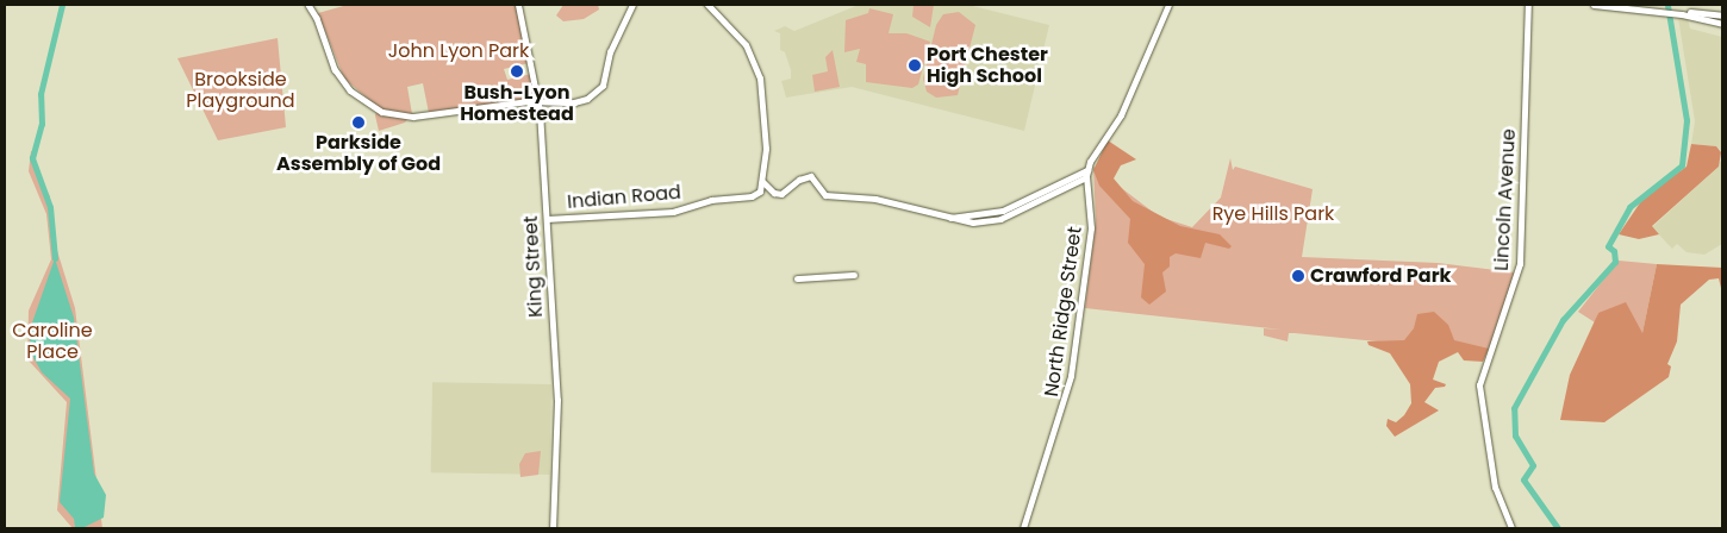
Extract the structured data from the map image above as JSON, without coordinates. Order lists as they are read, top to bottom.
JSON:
{
  "streets": {
    "main road": ["King Street"],
    "street": ["Indian Road", "Lincoln Avenue", "North Ridge Street"]
  },
  "crossings": [
    ["Indian Road", "King Street"]
  ],
  "parks": [
    "John Lyon Park",
    "Brookside Playground",
    "Rye Hills Park",
    "Caroline Place"
  ],
  "places": [
    "Port Chester High School",
    "Bush-Lyon Homestead",
    "Parkside Assembly of God",
    "Crawford Park"
  ]
}
